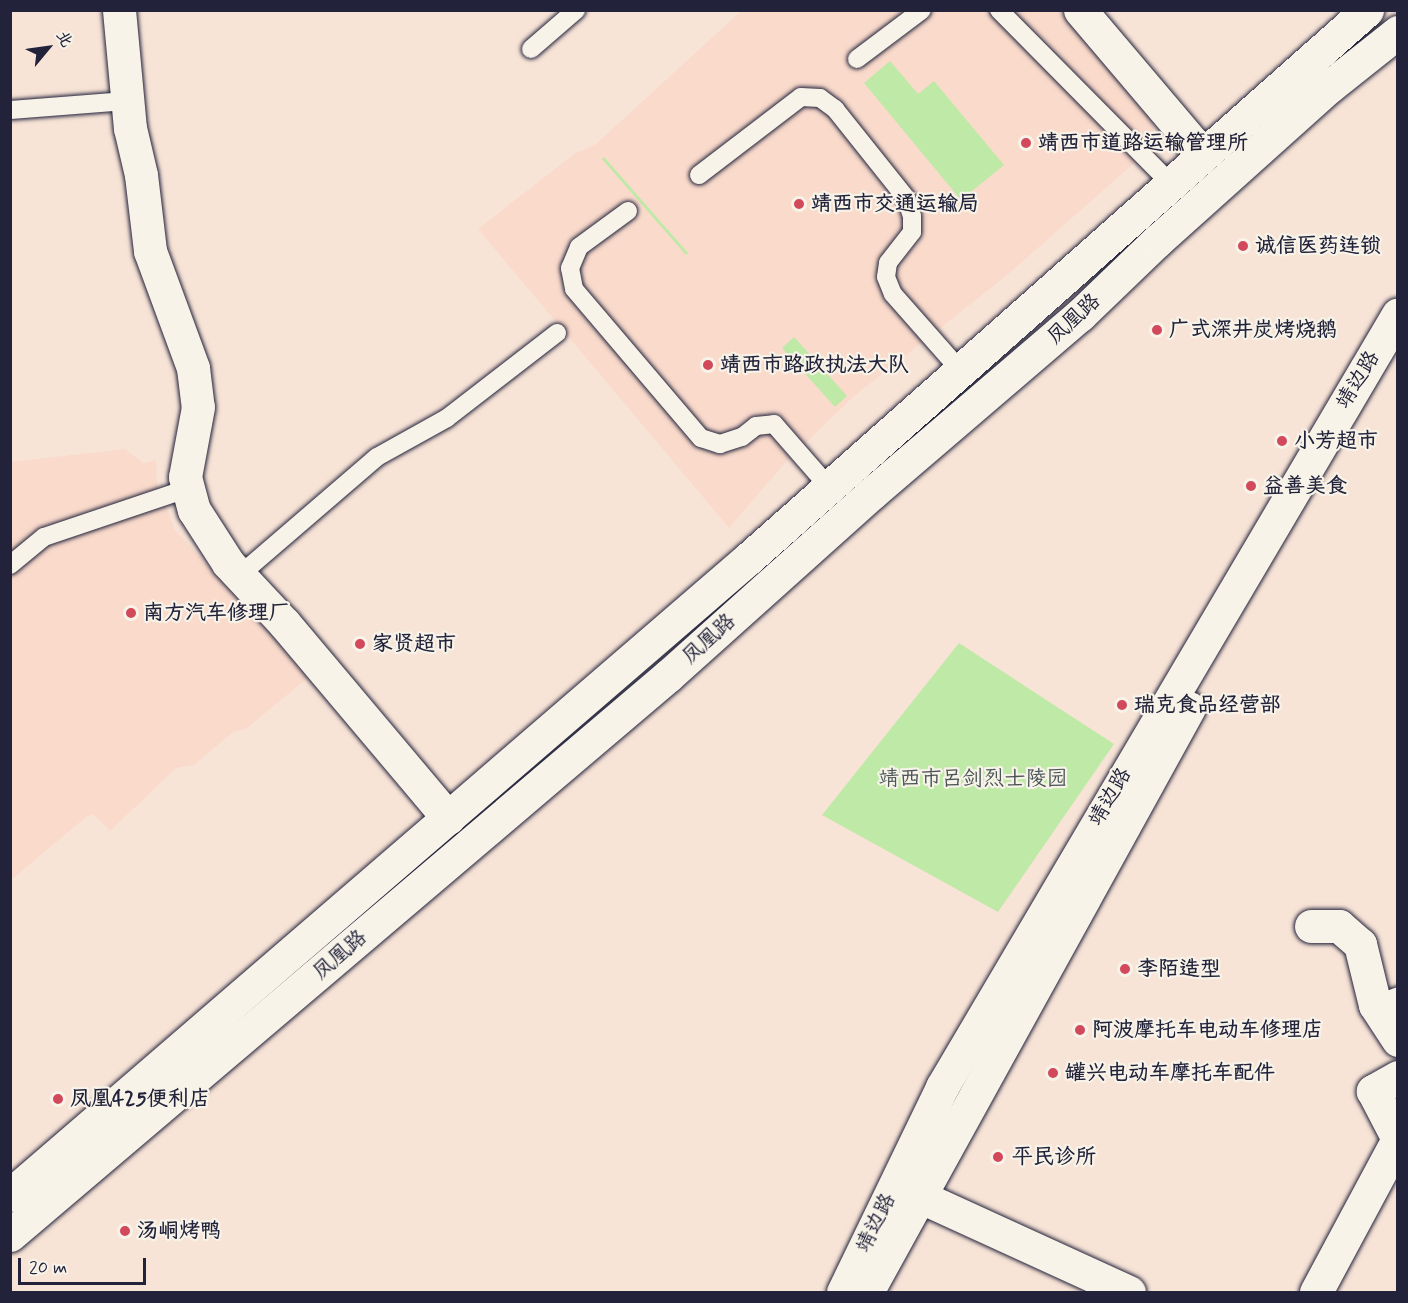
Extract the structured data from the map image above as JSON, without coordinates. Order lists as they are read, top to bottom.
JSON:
{
  "streets": {
    "main road": ["凤凰路", "靖边路"]
  },
  "parks": ["靖西市吕剑烈士陵园"],
  "places": [
    "靖西市道路运输管理所",
    "靖西市交通运输局",
    "诚信医药连锁",
    "广式深井炭烤烧鹅",
    "靖西市路政执法大队",
    "小芳超市",
    "益善美食",
    "南方汽车修理厂",
    "家贤超市",
    "瑞克食品经营部",
    "李陌造型",
    "阿波摩托车电动车修理店",
    "罐兴电动车摩托车配件",
    "凤凰425便利店",
    "平民诊所",
    "汤峒烤鸭"
  ],
  "scale_bar": "20 m",
  "north": "top right"
}
